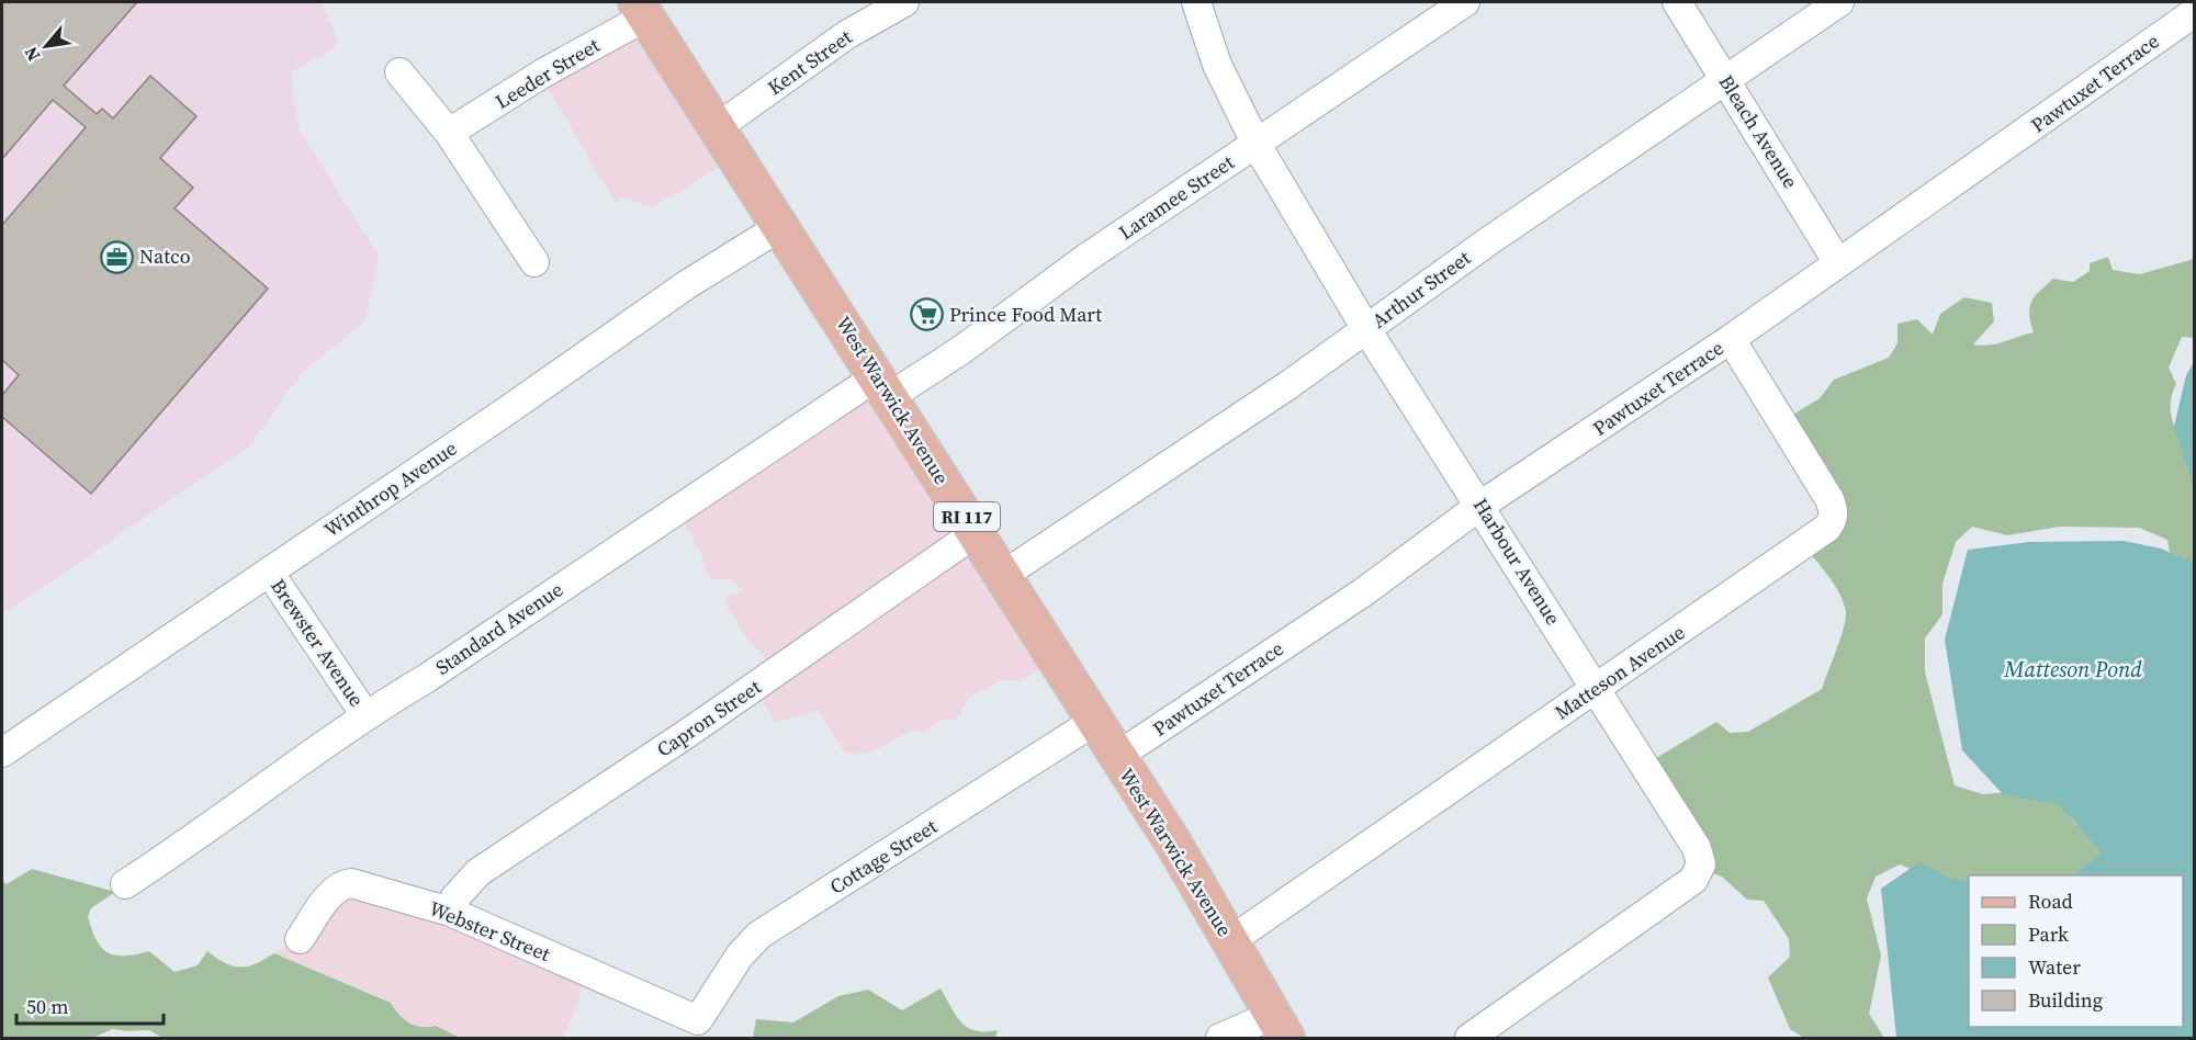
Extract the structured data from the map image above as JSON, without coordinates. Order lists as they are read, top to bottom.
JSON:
{
  "streets": {
    "main road": ["West Warwick Avenue", "RI 117"],
    "street": [
      "Kent Street",
      "Leeder Street",
      "Pawtuxet Terrace",
      "Bleach Avenue",
      "Laramee Street",
      "Arthur Street",
      "Winthrop Avenue",
      "Harbour Avenue",
      "Standard Avenue",
      "Brewster Avenue",
      "Matteson Avenue",
      "Capron Street",
      "Cottage Street",
      "Webster Street"
    ]
  },
  "crossings": [
    ["Kent Street", "West Warwick Avenue"],
    ["Leeder Street", "West Warwick Avenue"],
    ["Pawtuxet Terrace", "Bleach Avenue"],
    ["Pawtuxet Terrace", "West Warwick Avenue"],
    ["Pawtuxet Terrace", "Harbour Avenue"],
    ["Pawtuxet Terrace", "Matteson Avenue"],
    ["Bleach Avenue", "Arthur Street"],
    ["Laramee Street", "West Warwick Avenue"],
    ["Laramee Street", "Harbour Avenue"],
    ["Laramee Street", "Standard Avenue"],
    ["Arthur Street", "West Warwick Avenue"],
    ["Arthur Street", "Harbour Avenue"],
    ["West Warwick Avenue", "Winthrop Avenue"],
    ["West Warwick Avenue", "Standard Avenue"],
    ["West Warwick Avenue", "Matteson Avenue"],
    ["West Warwick Avenue", "Capron Street"],
    ["West Warwick Avenue", "Cottage Street"],
    ["Winthrop Avenue", "Brewster Avenue"],
    ["Harbour Avenue", "Matteson Avenue"],
    ["Standard Avenue", "Brewster Avenue"],
    ["Capron Street", "Webster Street"],
    ["Cottage Street", "Webster Street"]
  ],
  "water": ["Matteson Pond"],
  "places": {
    "office": ["Natco"],
    "supermarket": ["Prince Food Mart"]
  },
  "legend": [
    "Road",
    "Park",
    "Water",
    "Building"
  ],
  "scale_bar": "50 m",
  "north": "bottom left"
}
